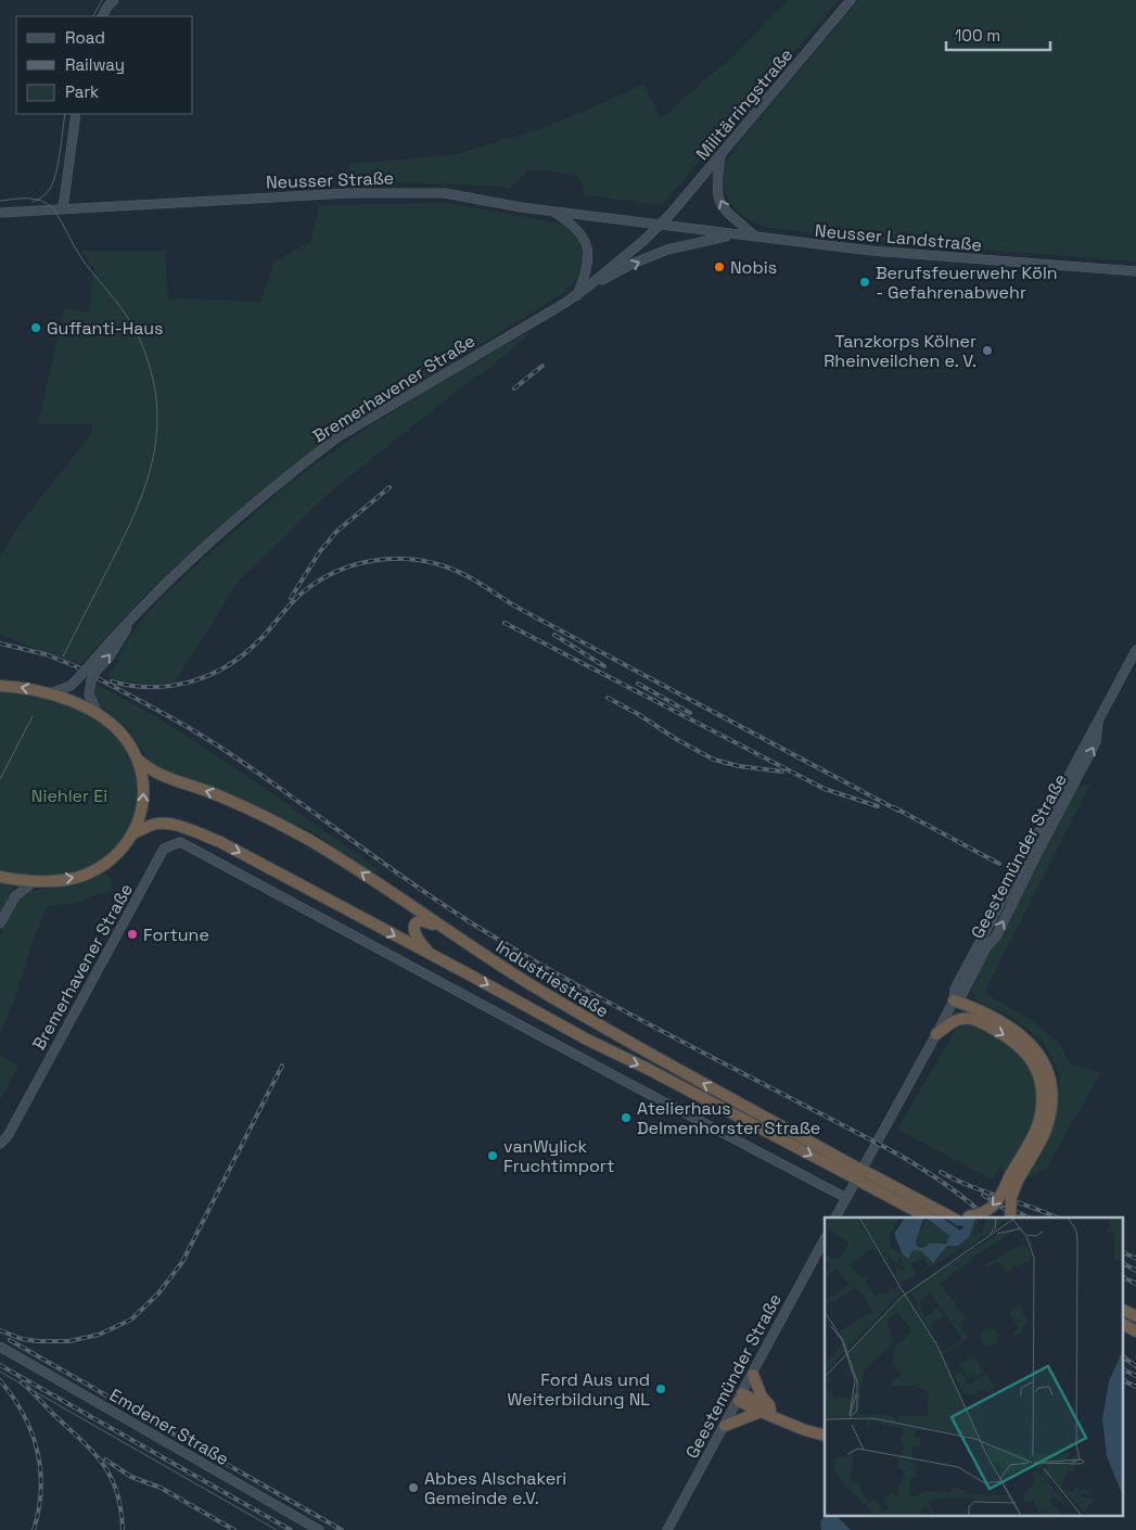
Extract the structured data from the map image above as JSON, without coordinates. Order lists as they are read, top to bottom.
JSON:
{
  "streets": {
    "highway": ["Industriestraße"],
    "main road": [
      "Militärringstraße",
      "Neusser Straße",
      "Neusser Landstraße",
      "Bremerhavener Straße",
      "Geestemünder Straße",
      "Emdener Straße"
    ]
  },
  "crossings": [
    ["Militärringstraße", "Neusser Straße"],
    ["Militärringstraße", "Neusser Landstraße"],
    ["Militärringstraße", "Bremerhavener Straße"],
    ["Neusser Straße", "Neusser Landstraße"],
    ["Neusser Straße", "Bremerhavener Straße"],
    ["Neusser Landstraße", "Bremerhavener Straße"],
    ["Bremerhavener Straße", "Geestemünder Straße"]
  ],
  "parks": ["Niehler Ei"],
  "places": [
    "Nobis",
    "Berufsfeuerwehr Köln - Gefahrenabwehr",
    "Guffanti-Haus",
    "Tanzkorps Kölner Rheinveilchen e. V.",
    "Fortune",
    "Atelierhaus Delmenhorster Straße",
    "vanWylick Fruchtimport",
    "Ford Aus und Weiterbildung NL",
    "Abbes Alschakeri Gemeinde e.V."
  ],
  "legend": ["Road", "Railway", "Park"],
  "scale_bar": "100 m"
}
